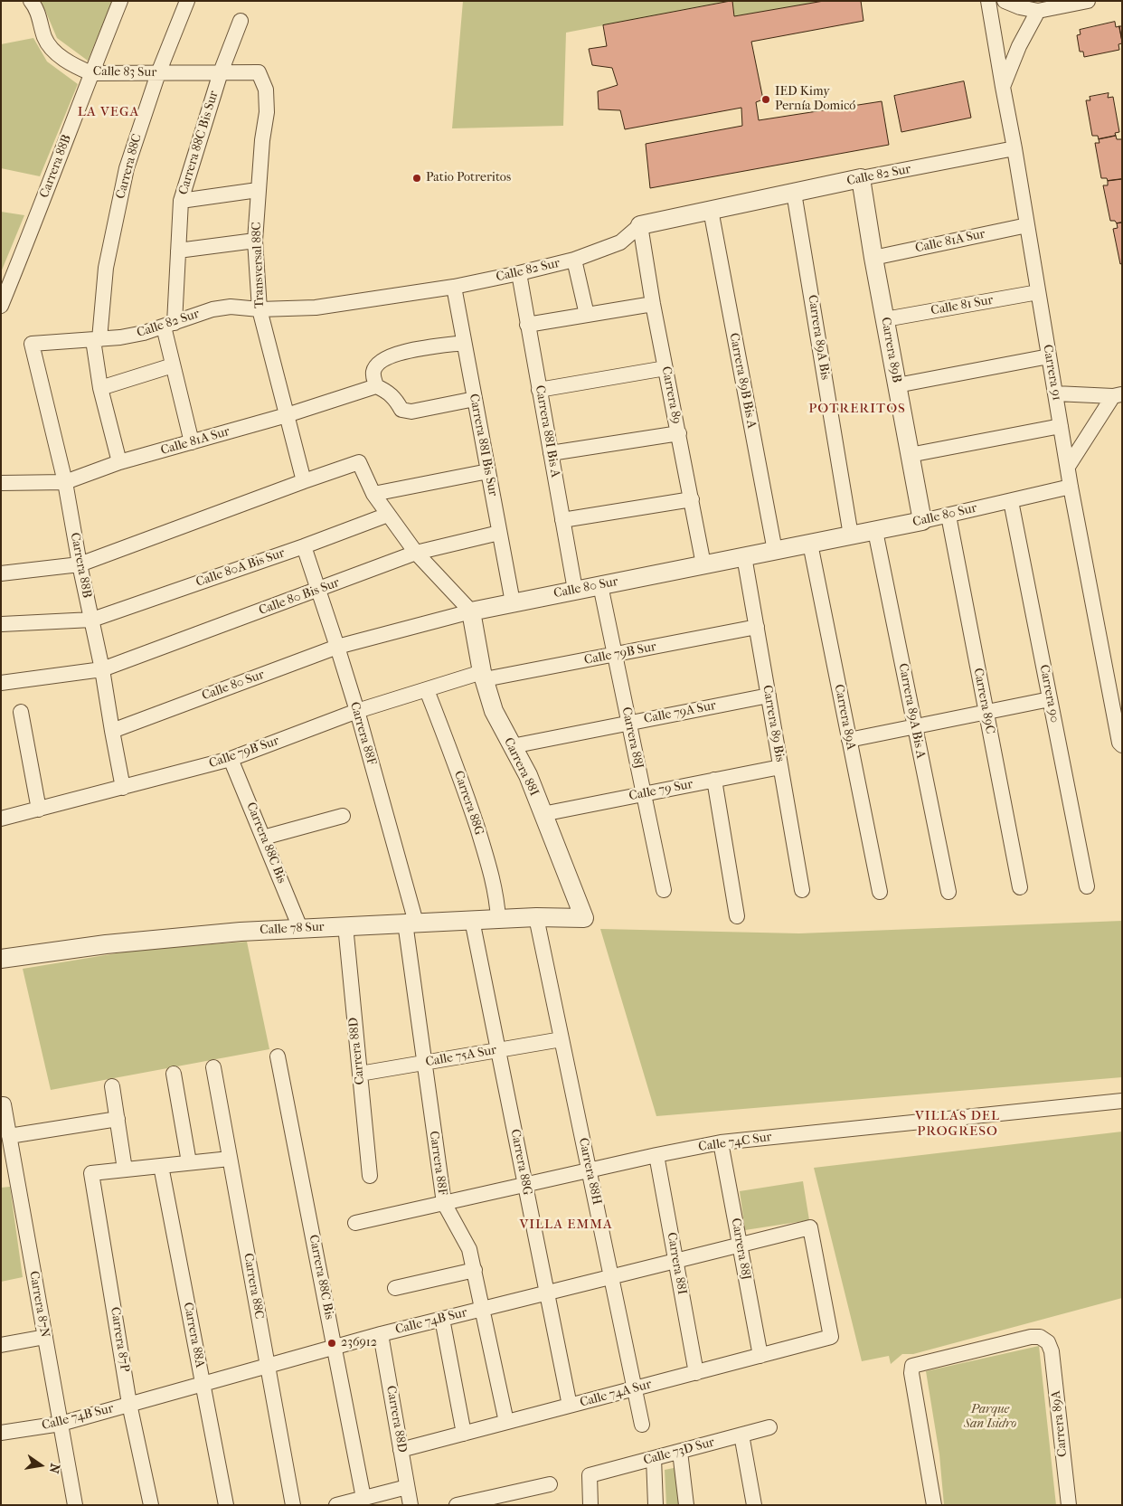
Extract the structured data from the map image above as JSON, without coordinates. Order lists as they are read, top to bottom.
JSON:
{
  "streets": {
    "street": [
      "Calle 83 Sur",
      "Carrera 88C Bis Sur",
      "Carrera 88B",
      "Carrera 88C",
      "Calle 82 Sur",
      "Calle 81A Sur",
      "Transversal 88C",
      "Calle 81 Sur",
      "Carrera 89A Bis",
      "Carrera 89B",
      "Carrera 91",
      "Carrera 89B Bis A",
      "Carrera 89",
      "Carrera 88I Bis A",
      "Carrera 88I Bis Sur",
      "Calle 80 Sur",
      "Calle 80A Bis Sur",
      "Calle 80 Bis Sur",
      "Calle 79B Sur",
      "Carrera 90",
      "Carrera 89C",
      "Carrera 89A Bis A",
      "Calle 79A Sur",
      "Carrera 89A",
      "Carrera 89 Bis",
      "Carrera 88F",
      "Carrera 88J",
      "Carrera 88I",
      "Calle 79 Sur",
      "Carrera 88G",
      "Carrera 88C Bis",
      "Calle 78 Sur",
      "Carrera 88D",
      "Calle 75A Sur",
      "Calle 74C Sur",
      "Carrera 88H",
      "Carrera 87N",
      "Calle 74B Sur",
      "Carrera 88A",
      "Carrera 87P",
      "Calle 74A Sur",
      "Calle 73D Sur"
    ]
  },
  "crossings": [
    ["Calle 83 Sur", "Carrera 88C Bis Sur"],
    ["Calle 83 Sur", "Carrera 88B"],
    ["Calle 83 Sur", "Carrera 88C"],
    ["Calle 83 Sur", "Transversal 88C"],
    ["Carrera 88C Bis Sur", "Calle 82 Sur"],
    ["Carrera 88C Bis Sur", "Calle 81A Sur"],
    ["Carrera 88B", "Calle 82 Sur"],
    ["Carrera 88B", "Calle 81A Sur"],
    ["Carrera 88B", "Calle 80 Sur"],
    ["Carrera 88B", "Calle 80A Bis Sur"],
    ["Carrera 88B", "Calle 80 Bis Sur"],
    ["Carrera 88B", "Calle 79B Sur"],
    ["Carrera 88C", "Calle 82 Sur"],
    ["Carrera 88C", "Calle 81A Sur"],
    ["Carrera 88C", "Calle 74B Sur"],
    ["Calle 82 Sur", "Transversal 88C"],
    ["Calle 82 Sur", "Carrera 89A Bis"],
    ["Calle 82 Sur", "Carrera 89B"],
    ["Calle 82 Sur", "Carrera 91"],
    ["Calle 82 Sur", "Carrera 89B Bis A"],
    ["Calle 82 Sur", "Carrera 89"],
    ["Calle 82 Sur", "Carrera 88I Bis A"],
    ["Calle 82 Sur", "Carrera 88I Bis Sur"],
    ["Calle 81A Sur", "Transversal 88C"],
    ["Calle 81A Sur", "Carrera 89B"],
    ["Calle 81A Sur", "Carrera 91"],
    ["Calle 81 Sur", "Carrera 89B"],
    ["Calle 81 Sur", "Carrera 91"],
    ["Carrera 89A Bis", "Calle 80 Sur"],
    ["Carrera 89B", "Calle 80 Sur"],
    ["Carrera 91", "Calle 80 Sur"],
    ["Carrera 89B Bis A", "Calle 80 Sur"],
    ["Carrera 89", "Calle 80 Sur"],
    ["Carrera 88I Bis A", "Calle 80 Sur"],
    ["Carrera 88I Bis Sur", "Calle 80 Sur"],
    ["Carrera 88I Bis Sur", "Calle 80 Bis Sur"],
    ["Calle 80 Sur", "Carrera 90"],
    ["Calle 80 Sur", "Carrera 89C"],
    ["Calle 80 Sur", "Carrera 89A Bis A"],
    ["Calle 80 Sur", "Carrera 89A"],
    ["Calle 80 Sur", "Carrera 89 Bis"],
    ["Calle 80 Sur", "Carrera 88F"],
    ["Calle 80 Sur", "Carrera 88J"],
    ["Calle 80 Sur", "Carrera 88I"],
    ["Calle 80A Bis Sur", "Carrera 88F"],
    ["Calle 80 Bis Sur", "Carrera 88F"],
    ["Calle 79B Sur", "Carrera 89 Bis"],
    ["Calle 79B Sur", "Carrera 88F"],
    ["Calle 79B Sur", "Carrera 88J"],
    ["Calle 79B Sur", "Carrera 88I"],
    ["Calle 79B Sur", "Carrera 88G"],
    ["Calle 79B Sur", "Carrera 88C Bis"],
    ["Calle 79A Sur", "Carrera 89 Bis"],
    ["Calle 79A Sur", "Carrera 88J"],
    ["Calle 79A Sur", "Carrera 88I"],
    ["Carrera 89 Bis", "Calle 79 Sur"],
    ["Carrera 88F", "Calle 78 Sur"],
    ["Carrera 88F", "Calle 75A Sur"],
    ["Carrera 88F", "Calle 74C Sur"],
    ["Carrera 88F", "Calle 74B Sur"],
    ["Carrera 88F", "Calle 74A Sur"],
    ["Carrera 88J", "Calle 79 Sur"],
    ["Carrera 88J", "Calle 74C Sur"],
    ["Carrera 88J", "Calle 74B Sur"],
    ["Carrera 88J", "Calle 74A Sur"],
    ["Carrera 88I", "Calle 79 Sur"],
    ["Carrera 88I", "Calle 78 Sur"],
    ["Carrera 88I", "Calle 74C Sur"],
    ["Carrera 88I", "Calle 74B Sur"],
    ["Carrera 88I", "Calle 74A Sur"],
    ["Carrera 88G", "Calle 78 Sur"],
    ["Carrera 88G", "Calle 75A Sur"],
    ["Carrera 88G", "Calle 74C Sur"],
    ["Carrera 88G", "Calle 74B Sur"],
    ["Carrera 88G", "Calle 74A Sur"],
    ["Carrera 88C Bis", "Calle 78 Sur"],
    ["Carrera 88C Bis", "Calle 74B Sur"],
    ["Calle 78 Sur", "Carrera 88D"],
    ["Calle 78 Sur", "Carrera 88H"],
    ["Carrera 88D", "Calle 75A Sur"],
    ["Carrera 88D", "Calle 74B Sur"],
    ["Carrera 88D", "Calle 74A Sur"],
    ["Calle 75A Sur", "Carrera 88H"],
    ["Calle 74C Sur", "Carrera 88H"],
    ["Carrera 88H", "Calle 74B Sur"],
    ["Carrera 88H", "Calle 74A Sur"],
    ["Carrera 87N", "Calle 74B Sur"],
    ["Calle 74B Sur", "Carrera 88A"],
    ["Calle 74B Sur", "Carrera 87P"],
    ["Calle 74B Sur", "Calle 74A Sur"]
  ],
  "districts": [
    "LA VEGA",
    "POTRERITOS",
    "VILLAS DEL PROGRESO",
    "VILLA EMMA"
  ],
  "parks": ["Parque San Isidro"],
  "places": ["IED Kimy Pernía Domicó", "Patio Potreritos", "236912"],
  "north": "right"
}
